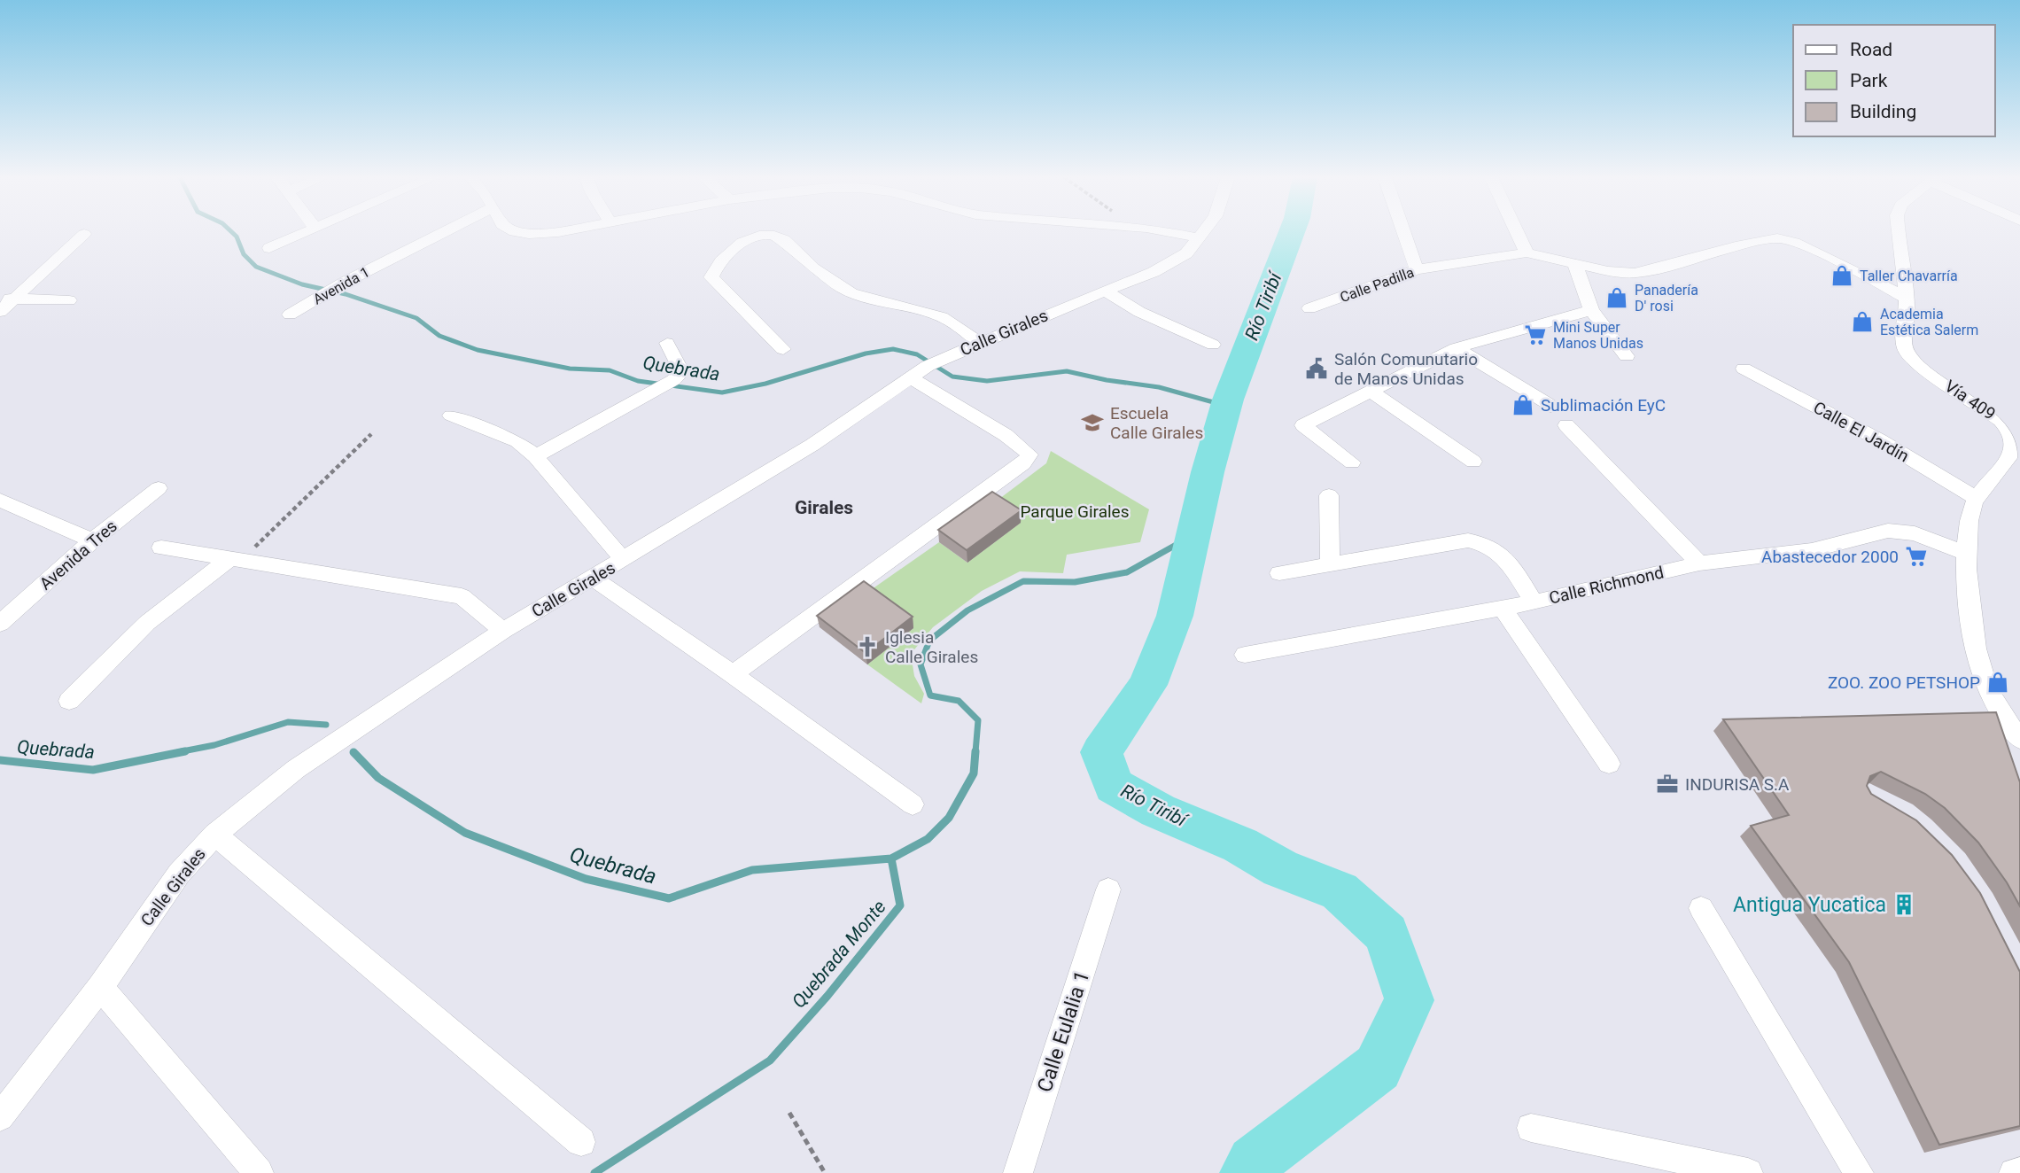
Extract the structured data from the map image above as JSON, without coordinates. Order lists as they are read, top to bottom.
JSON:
{
  "streets": {
    "street": [
      "Calle Padilla",
      "Avenida 1",
      "Calle Girales",
      "Vía 409",
      "Calle El Jardín",
      "Avenida Tres",
      "Calle Richmond",
      "Calle Eulalia 1"
    ]
  },
  "crossings": [
    ["Calle Padilla", "Vía 409"],
    ["Vía 409", "Calle El Jardín"],
    ["Vía 409", "Calle Richmond"]
  ],
  "districts": ["Girales"],
  "water": ["Río Tiribí", "Quebrada", "Quebrada Monte"],
  "parks": ["Parque Girales"],
  "places": {
    "shop": [
      "Taller Chavarría",
      "Panadería D' rosi",
      "Academia Estética Salerm",
      "Sublimación EyC",
      "ZOO. ZOO PETSHOP"
    ],
    "supermarket": ["Mini Super Manos Unidas", "Abastecedor 2000"],
    "public building": ["Salón Comunutario de Manos Unidas"],
    "school or university": ["Escuela Calle Girales"],
    "church": ["Iglesia Calle Girales"],
    "office": ["INDURISA S.A"],
    "building": ["Antigua Yucatica"]
  },
  "legend": ["Road", "Park", "Building"]
}
